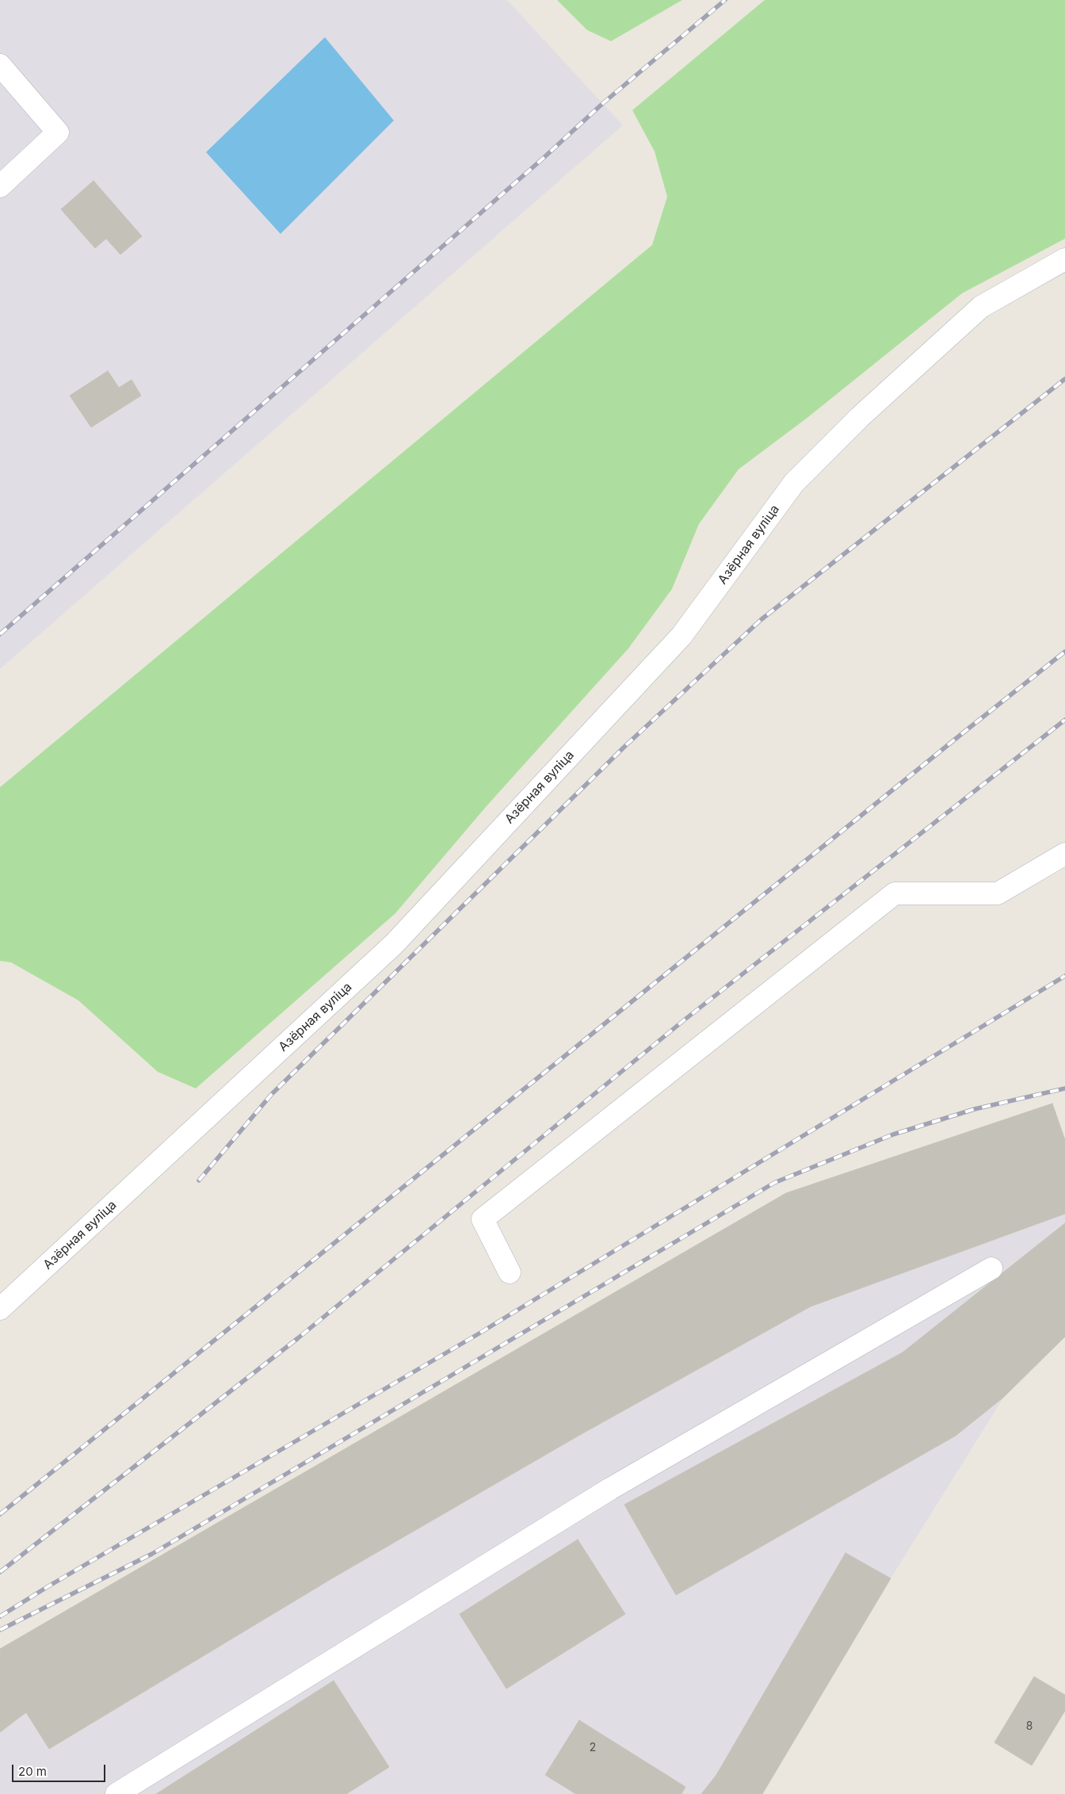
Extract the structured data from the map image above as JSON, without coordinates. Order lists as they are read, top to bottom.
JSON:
{
  "streets": {
    "street": ["Азёрная вуліца"]
  },
  "house_numbers": ["8", "2"],
  "scale_bar": "20 m"
}
